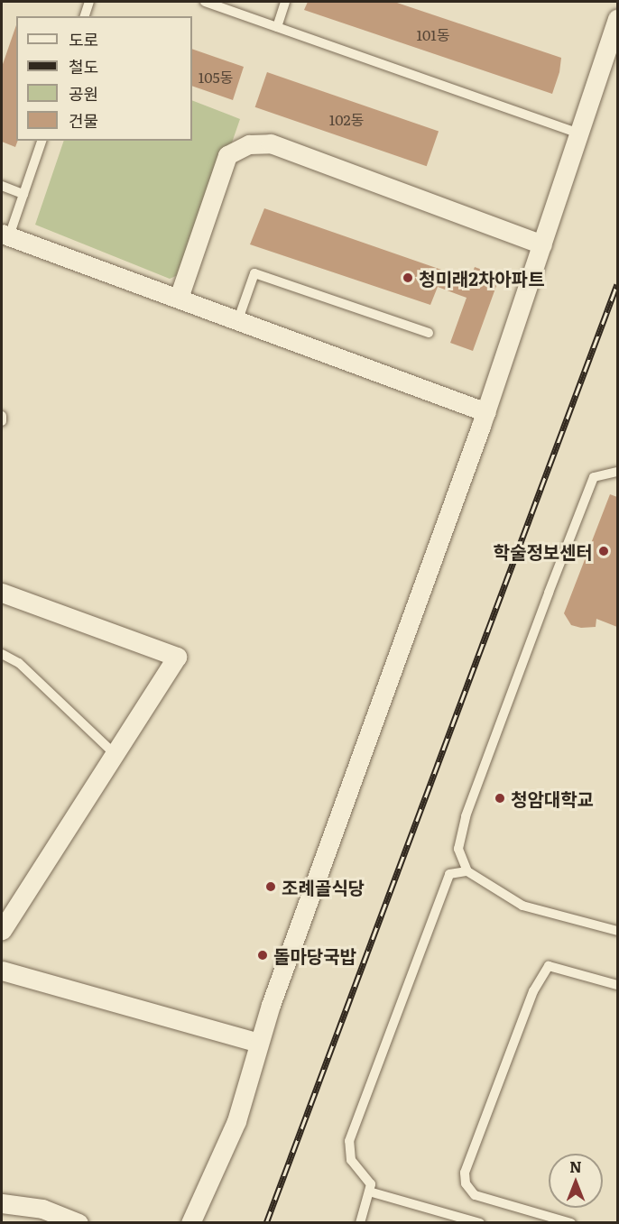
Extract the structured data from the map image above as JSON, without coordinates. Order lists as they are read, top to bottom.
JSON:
{
  "places": [
    "청미래2차아파트",
    "학술정보센터",
    "청암대학교",
    "조례골식당",
    "돌마당국밥"
  ],
  "house_numbers": ["101동", "105동", "102동"],
  "legend": [
    "도로",
    "철도",
    "공원",
    "건물"
  ],
  "north": "top"
}
